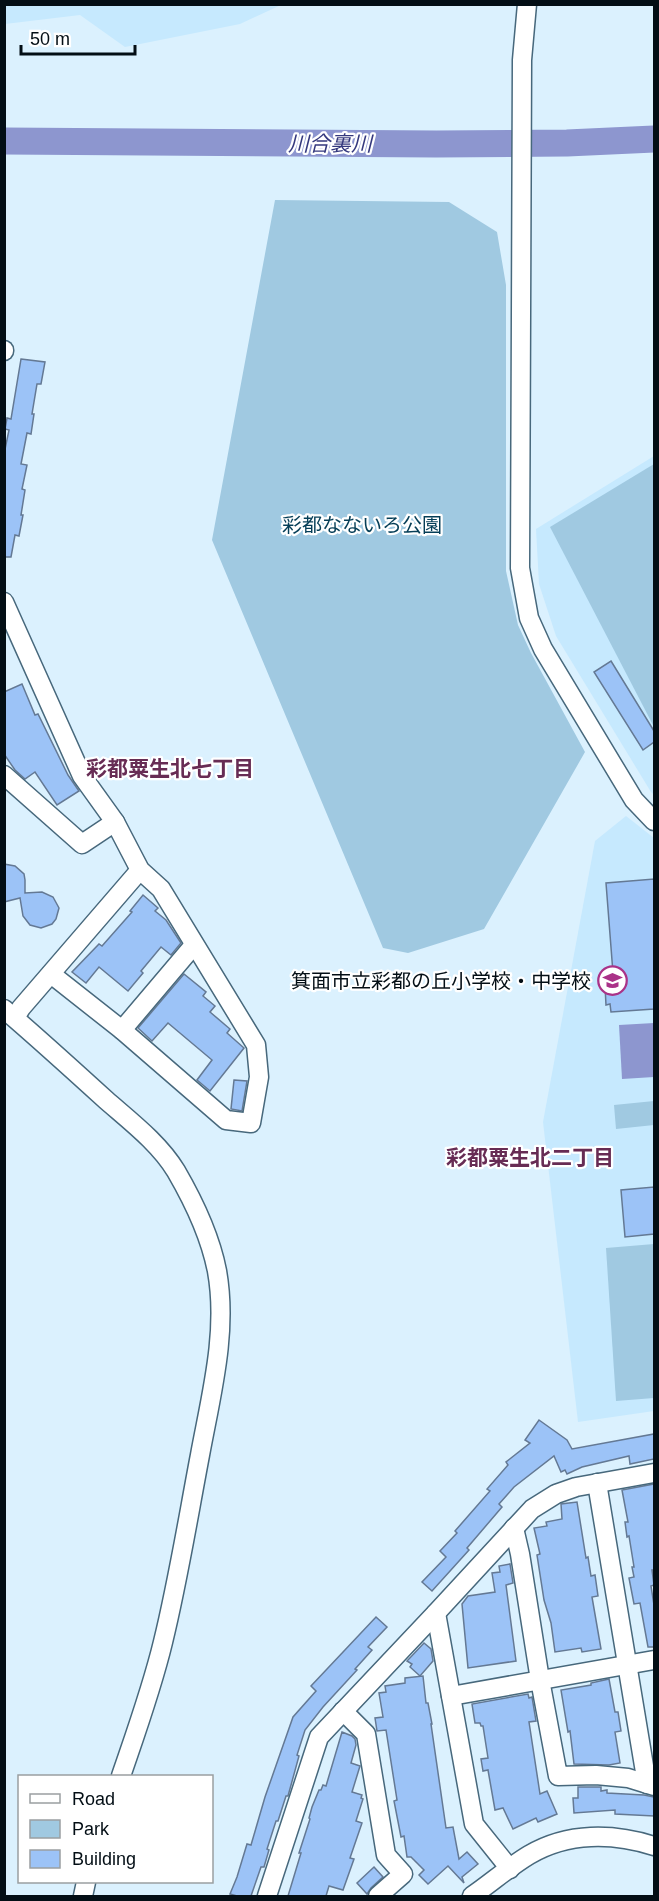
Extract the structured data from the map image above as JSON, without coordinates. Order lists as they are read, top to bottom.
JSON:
{
  "districts": ["彩都粟生北七丁目", "彩都粟生北二丁目"],
  "water": ["川合裏川"],
  "parks": ["彩都なないろ公園"],
  "places": {
    "school or university": ["箕面市立彩都の丘小学校・中学校"]
  },
  "legend": ["Road", "Park", "Building"],
  "scale_bar": "50 m"
}
